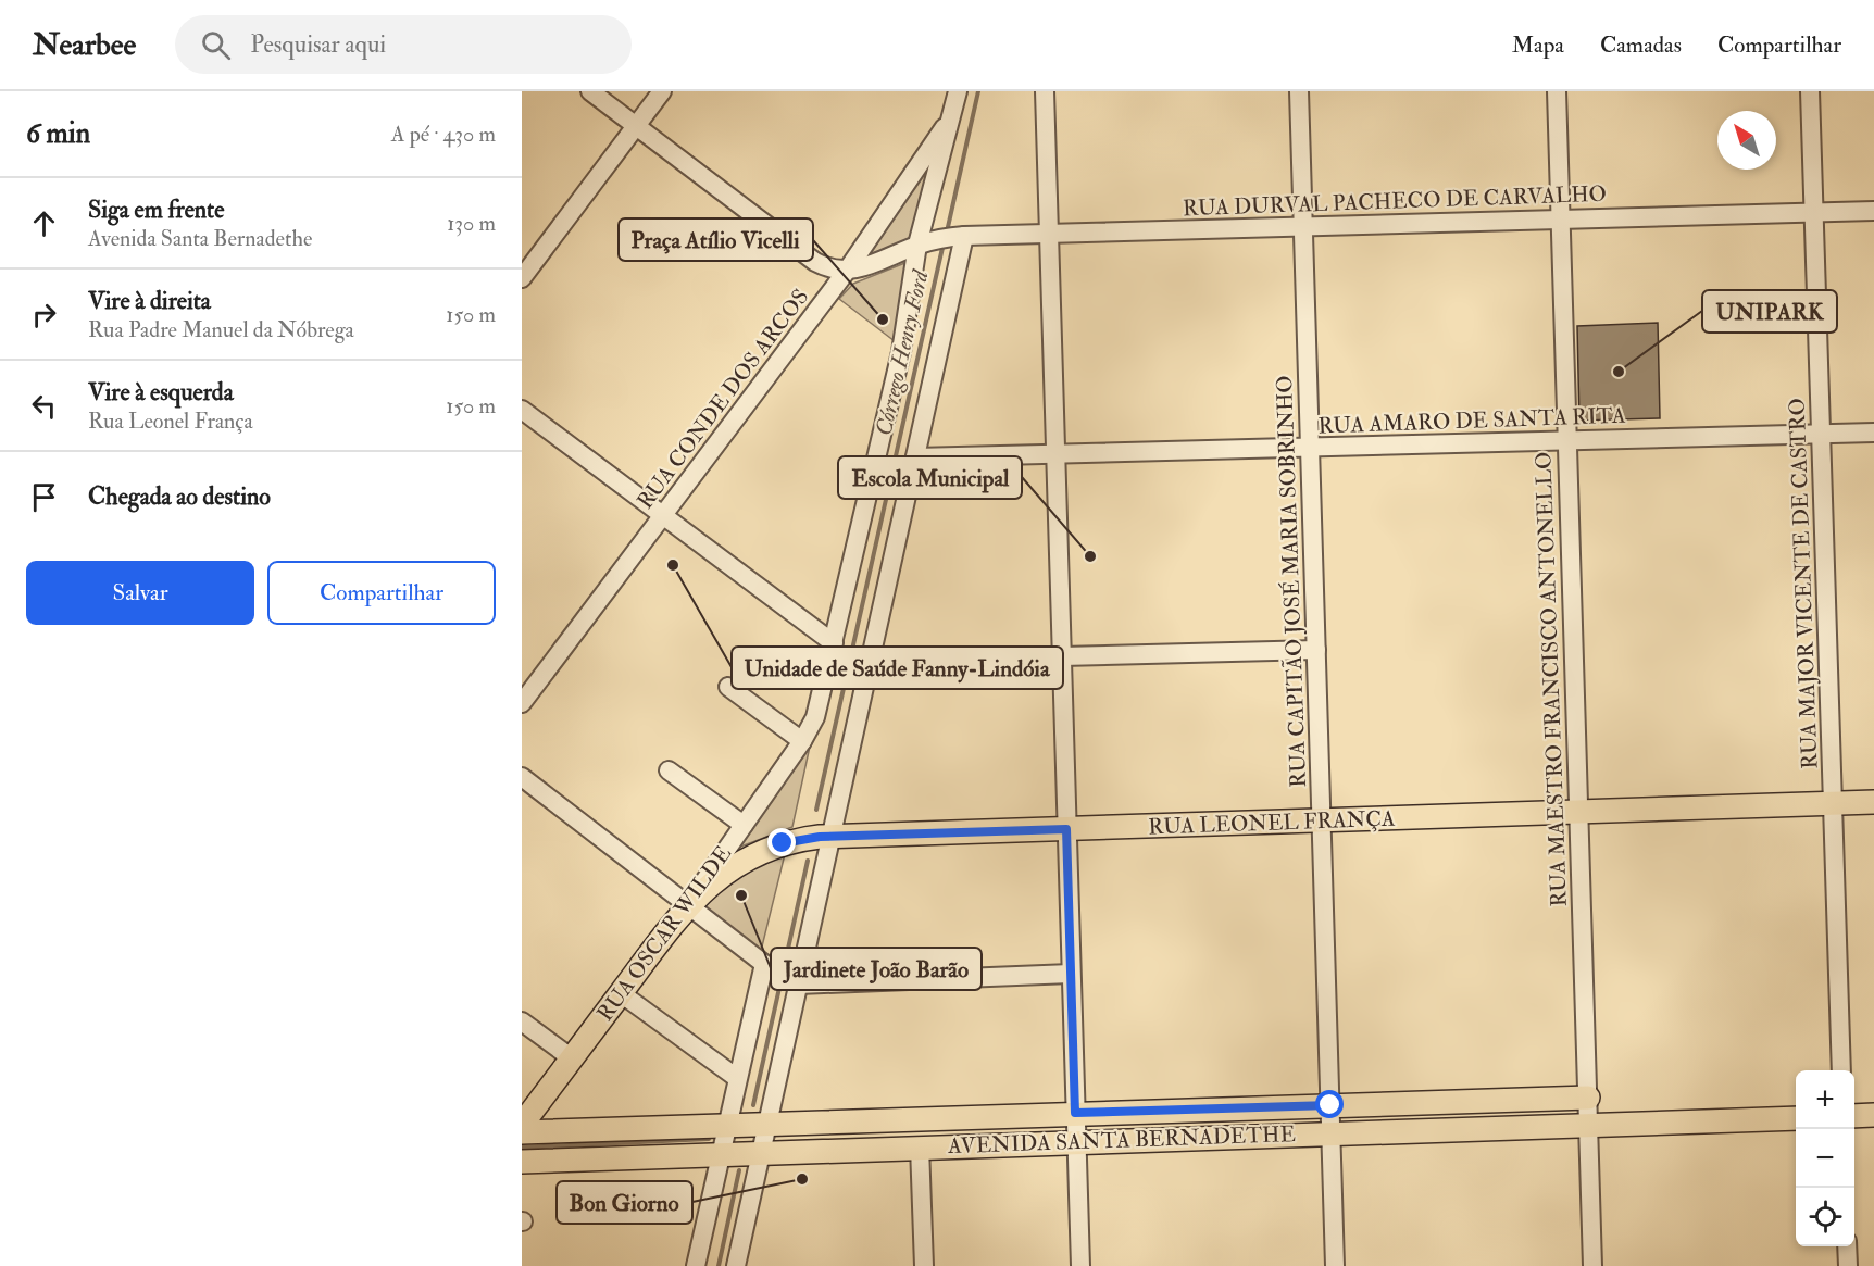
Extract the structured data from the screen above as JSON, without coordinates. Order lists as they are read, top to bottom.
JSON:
{
  "streets": {
    "main road": ["RUA LEONEL FRANÇA", "RUA OSCAR WILDE", "AVENIDA SANTA BERNADETHE"],
    "street": [
      "RUA DURVAL PACHECO DE CARVALHO",
      "RUA CONDE DOS ARCOS",
      "RUA AMARO DE SANTA RITA",
      "RUA CAPITÃO JOSÉ MARIA SOBRINHO",
      "RUA MAJOR VICENTE DE CASTRO",
      "RUA MAESTRO FRANCISCO ANTONELLO"
    ]
  },
  "crossings": [
    ["RUA DURVAL PACHECO DE CARVALHO", "RUA CONDE DOS ARCOS"],
    ["RUA DURVAL PACHECO DE CARVALHO", "RUA CAPITÃO JOSÉ MARIA SOBRINHO"],
    ["RUA DURVAL PACHECO DE CARVALHO", "RUA MAJOR VICENTE DE CASTRO"],
    ["RUA DURVAL PACHECO DE CARVALHO", "RUA MAESTRO FRANCISCO ANTONELLO"],
    ["RUA DURVAL PACHECO DE CARVALHO", "RUA OSCAR WILDE"],
    ["RUA CONDE DOS ARCOS", "RUA OSCAR WILDE"],
    ["RUA AMARO DE SANTA RITA", "RUA CAPITÃO JOSÉ MARIA SOBRINHO"],
    ["RUA AMARO DE SANTA RITA", "RUA MAJOR VICENTE DE CASTRO"],
    ["RUA AMARO DE SANTA RITA", "RUA MAESTRO FRANCISCO ANTONELLO"],
    ["RUA CAPITÃO JOSÉ MARIA SOBRINHO", "RUA LEONEL FRANÇA"],
    ["RUA CAPITÃO JOSÉ MARIA SOBRINHO", "AVENIDA SANTA BERNADETHE"],
    ["RUA MAJOR VICENTE DE CASTRO", "RUA LEONEL FRANÇA"],
    ["RUA MAESTRO FRANCISCO ANTONELLO", "RUA LEONEL FRANÇA"],
    ["RUA MAESTRO FRANCISCO ANTONELLO", "AVENIDA SANTA BERNADETHE"],
    ["RUA LEONEL FRANÇA", "RUA OSCAR WILDE"]
  ],
  "water": ["Córrego Henry Ford"],
  "places": [
    "Praça Atílio Vicelli",
    "UNIPARK",
    "Escola Municipal",
    "Unidade de Saúde Fanny-Lindóia",
    "Jardinete João Barão",
    "Bon Giorno"
  ],
  "north": "top left",
  "page": {
    "header": "Nearbee",
    "search": "Pesquisar aqui",
    "nav": ["Mapa", "Camadas", "Compartilhar"],
    "heading": ["6 min", "A pé · 430 m"],
    "list": [
      ["Siga em frente", "Avenida Santa Bernadethe", "130 m"],
      ["Vire à direita", "Rua Padre Manuel da Nóbrega", "150 m"],
      ["Vire à esquerda", "Rua Leonel França", "150 m"],
      "Chegada ao destino"
    ],
    "buttons": ["Salvar", "Compartilhar"],
    "map_buttons": ["+", "−"]
  }
}
